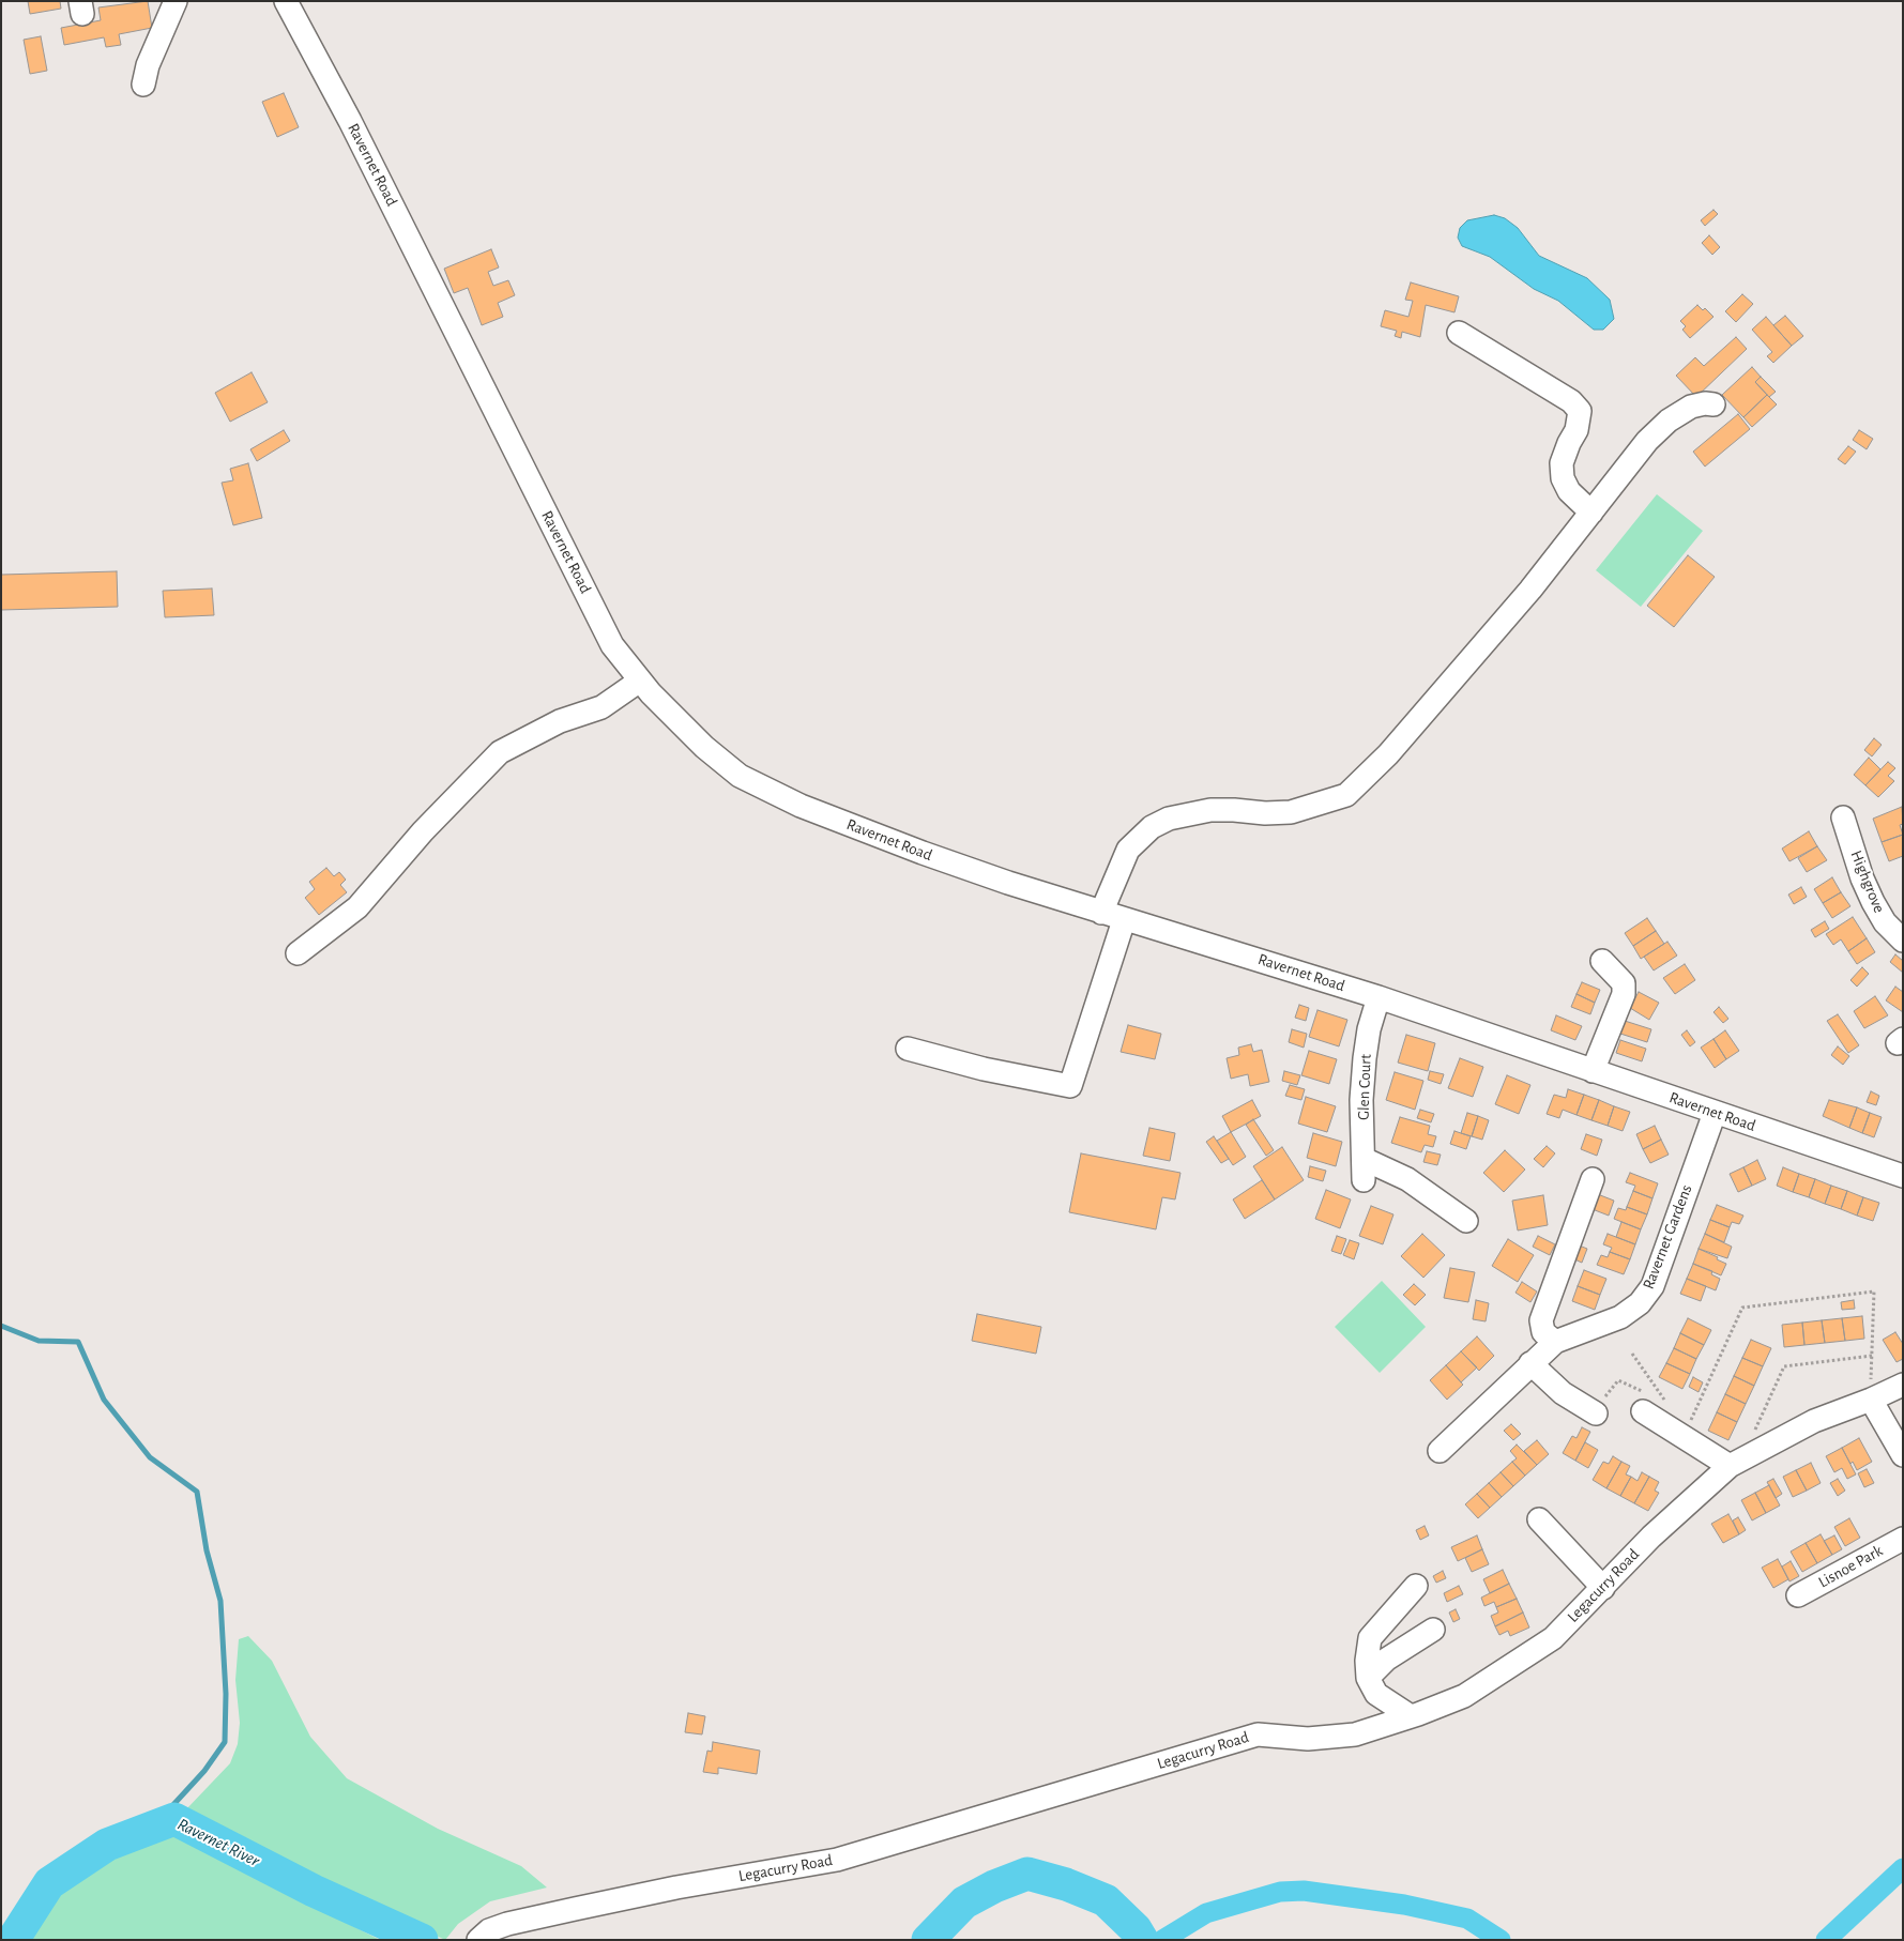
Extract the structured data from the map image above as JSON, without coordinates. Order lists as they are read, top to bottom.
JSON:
{
  "streets": {
    "street": [
      "Ravernet Road",
      "Highgrove",
      "Glen Court",
      "Ravernet Gardens",
      "Lisnoe Park",
      "Legacurry Road"
    ]
  },
  "crossings": [
    ["Ravernet Road", "Glen Court"],
    ["Ravernet Road", "Ravernet Gardens"]
  ],
  "water": ["Ravernet River"]
}
